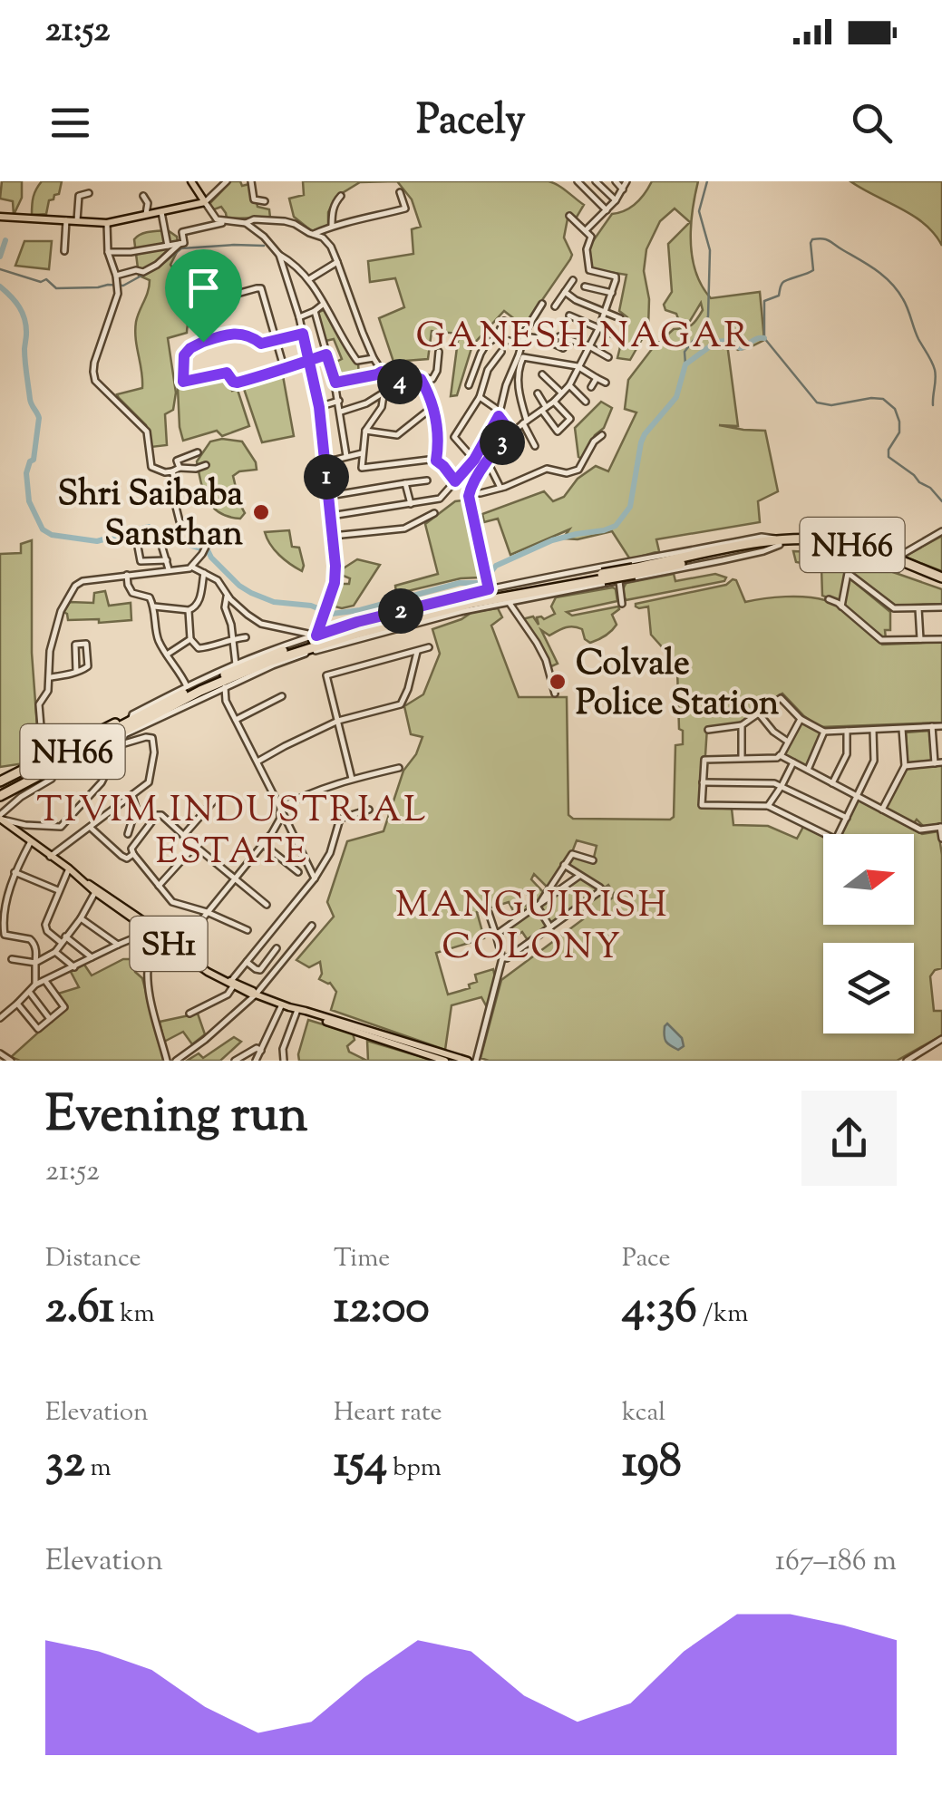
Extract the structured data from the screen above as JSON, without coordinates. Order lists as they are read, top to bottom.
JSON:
{
  "streets": {
    "highway": ["NH66"],
    "main road": ["SH1"]
  },
  "districts": ["GANESH NAGAR", "TIVIM INDUSTRIAL ESTATE", "MANGUIRISH COLONY"],
  "places": ["Shri Saibaba Sansthan", "Colvale Police Station"],
  "north": "right",
  "page": {
    "status": "21:52",
    "header": "Pacely",
    "pins": [
      "4",
      "3",
      "1",
      "2"
    ],
    "heading": ["Evening run", "21:52"],
    "stats": [
      ["Distance", "2.61 km"],
      ["Time", "12:00"],
      ["Pace", "4:36 /km"],
      ["Elevation", "32 m"],
      ["Heart rate", "154 bpm"],
      ["kcal", "198"]
    ],
    "chart": ["Elevation", "167–186 m"]
  }
}
